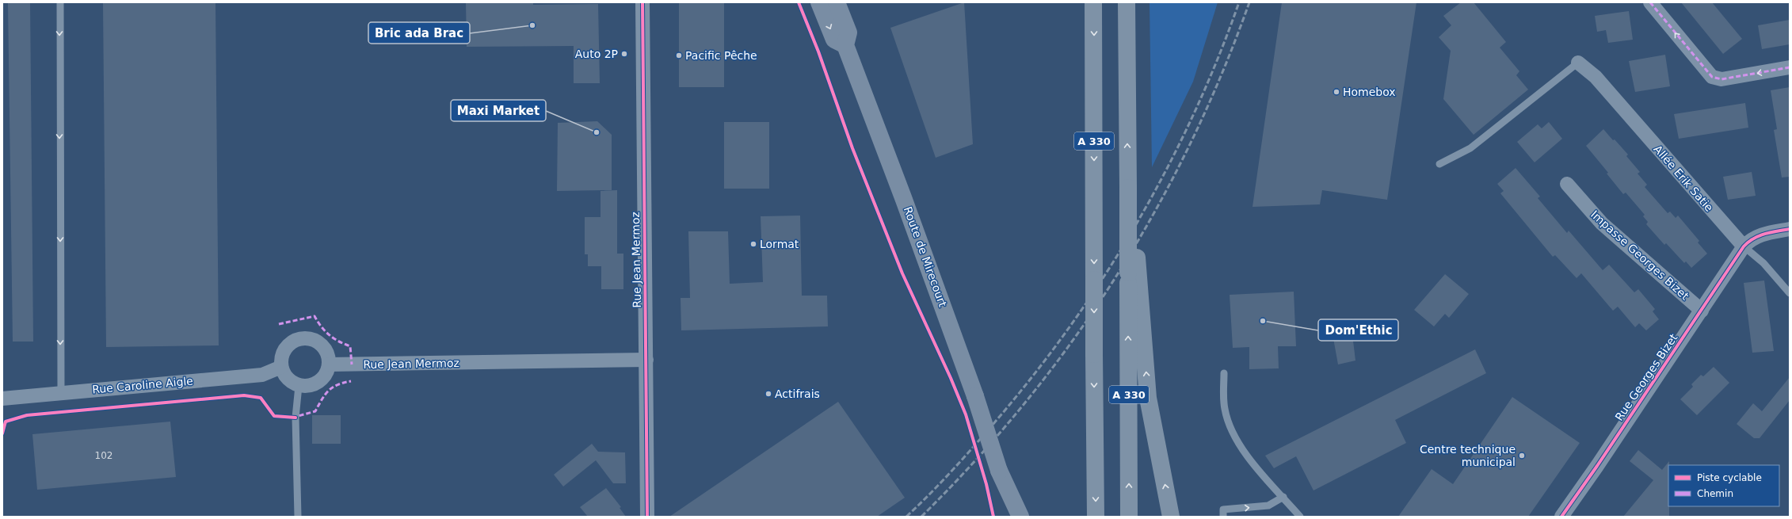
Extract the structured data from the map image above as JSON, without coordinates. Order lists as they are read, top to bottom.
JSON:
{
  "streets": {
    "highway": ["A 330"],
    "main road": ["Route de Mirecourt"],
    "street": [
      "Allée Erik Satie",
      "Impasse Georges Bizet",
      "Rue Jean Mermoz",
      "Rue Georges Bizet",
      "Rue Caroline Aigle"
    ]
  },
  "crossings": [
    ["Allée Erik Satie", "Rue Georges Bizet"],
    ["Impasse Georges Bizet", "Rue Georges Bizet"],
    ["Rue Jean Mermoz", "Rue Caroline Aigle"]
  ],
  "places": [
    "Bric ada Brac",
    "Auto 2P",
    "Pacific Pêche",
    "Homebox",
    "Maxi Market",
    "Lormat",
    "Dom'Ethic",
    "Actifrais",
    "Centre technique municipal"
  ],
  "house_numbers": ["102"],
  "legend": ["Piste cyclable", "Chemin"]
}
